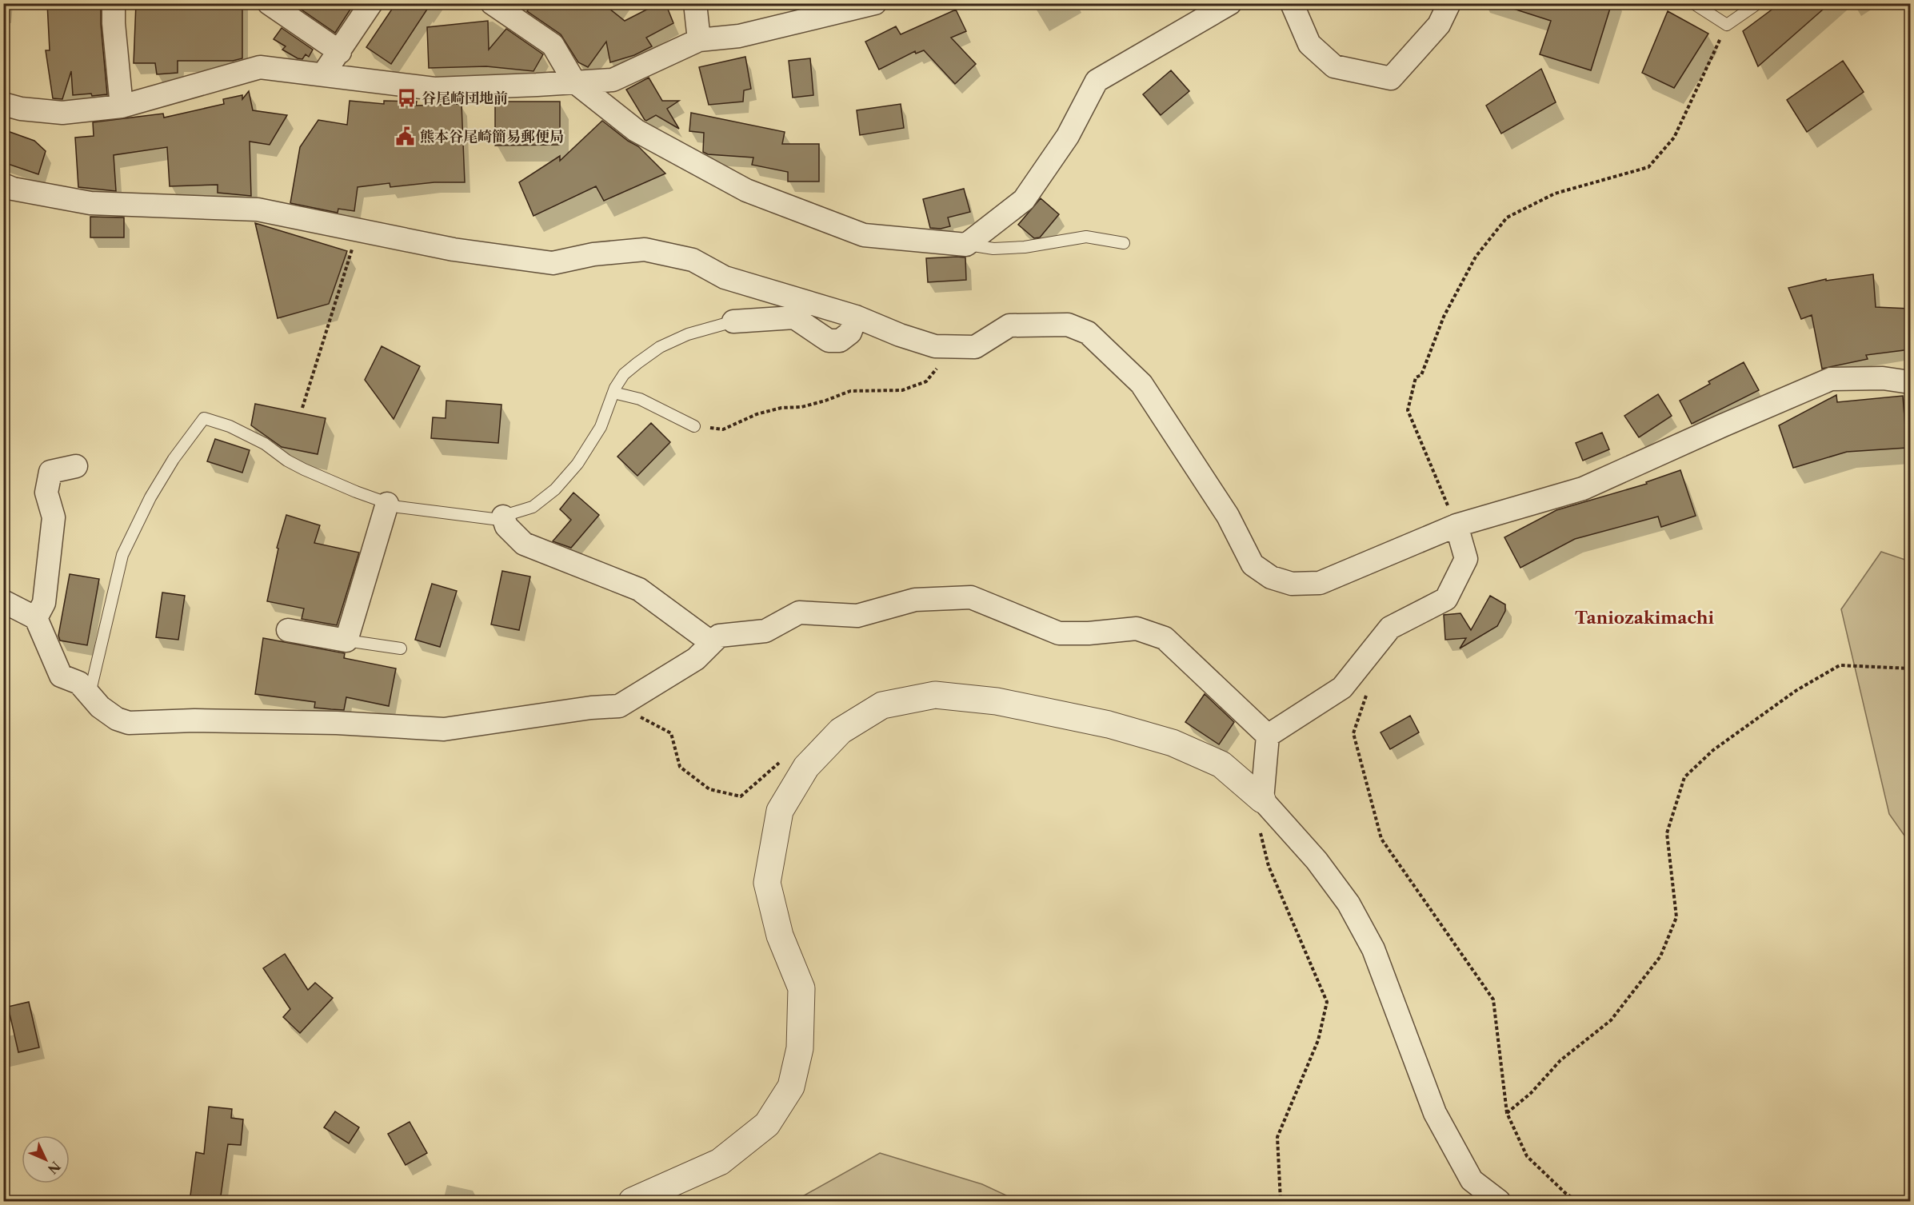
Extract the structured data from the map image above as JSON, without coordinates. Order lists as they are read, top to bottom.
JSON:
{
  "districts": ["Taniozakimachi"],
  "places": {
    "bus stop": ["谷尾崎団地前"],
    "public building": ["熊本谷尾崎簡易郵便局"]
  },
  "north": "bottom right"
}
